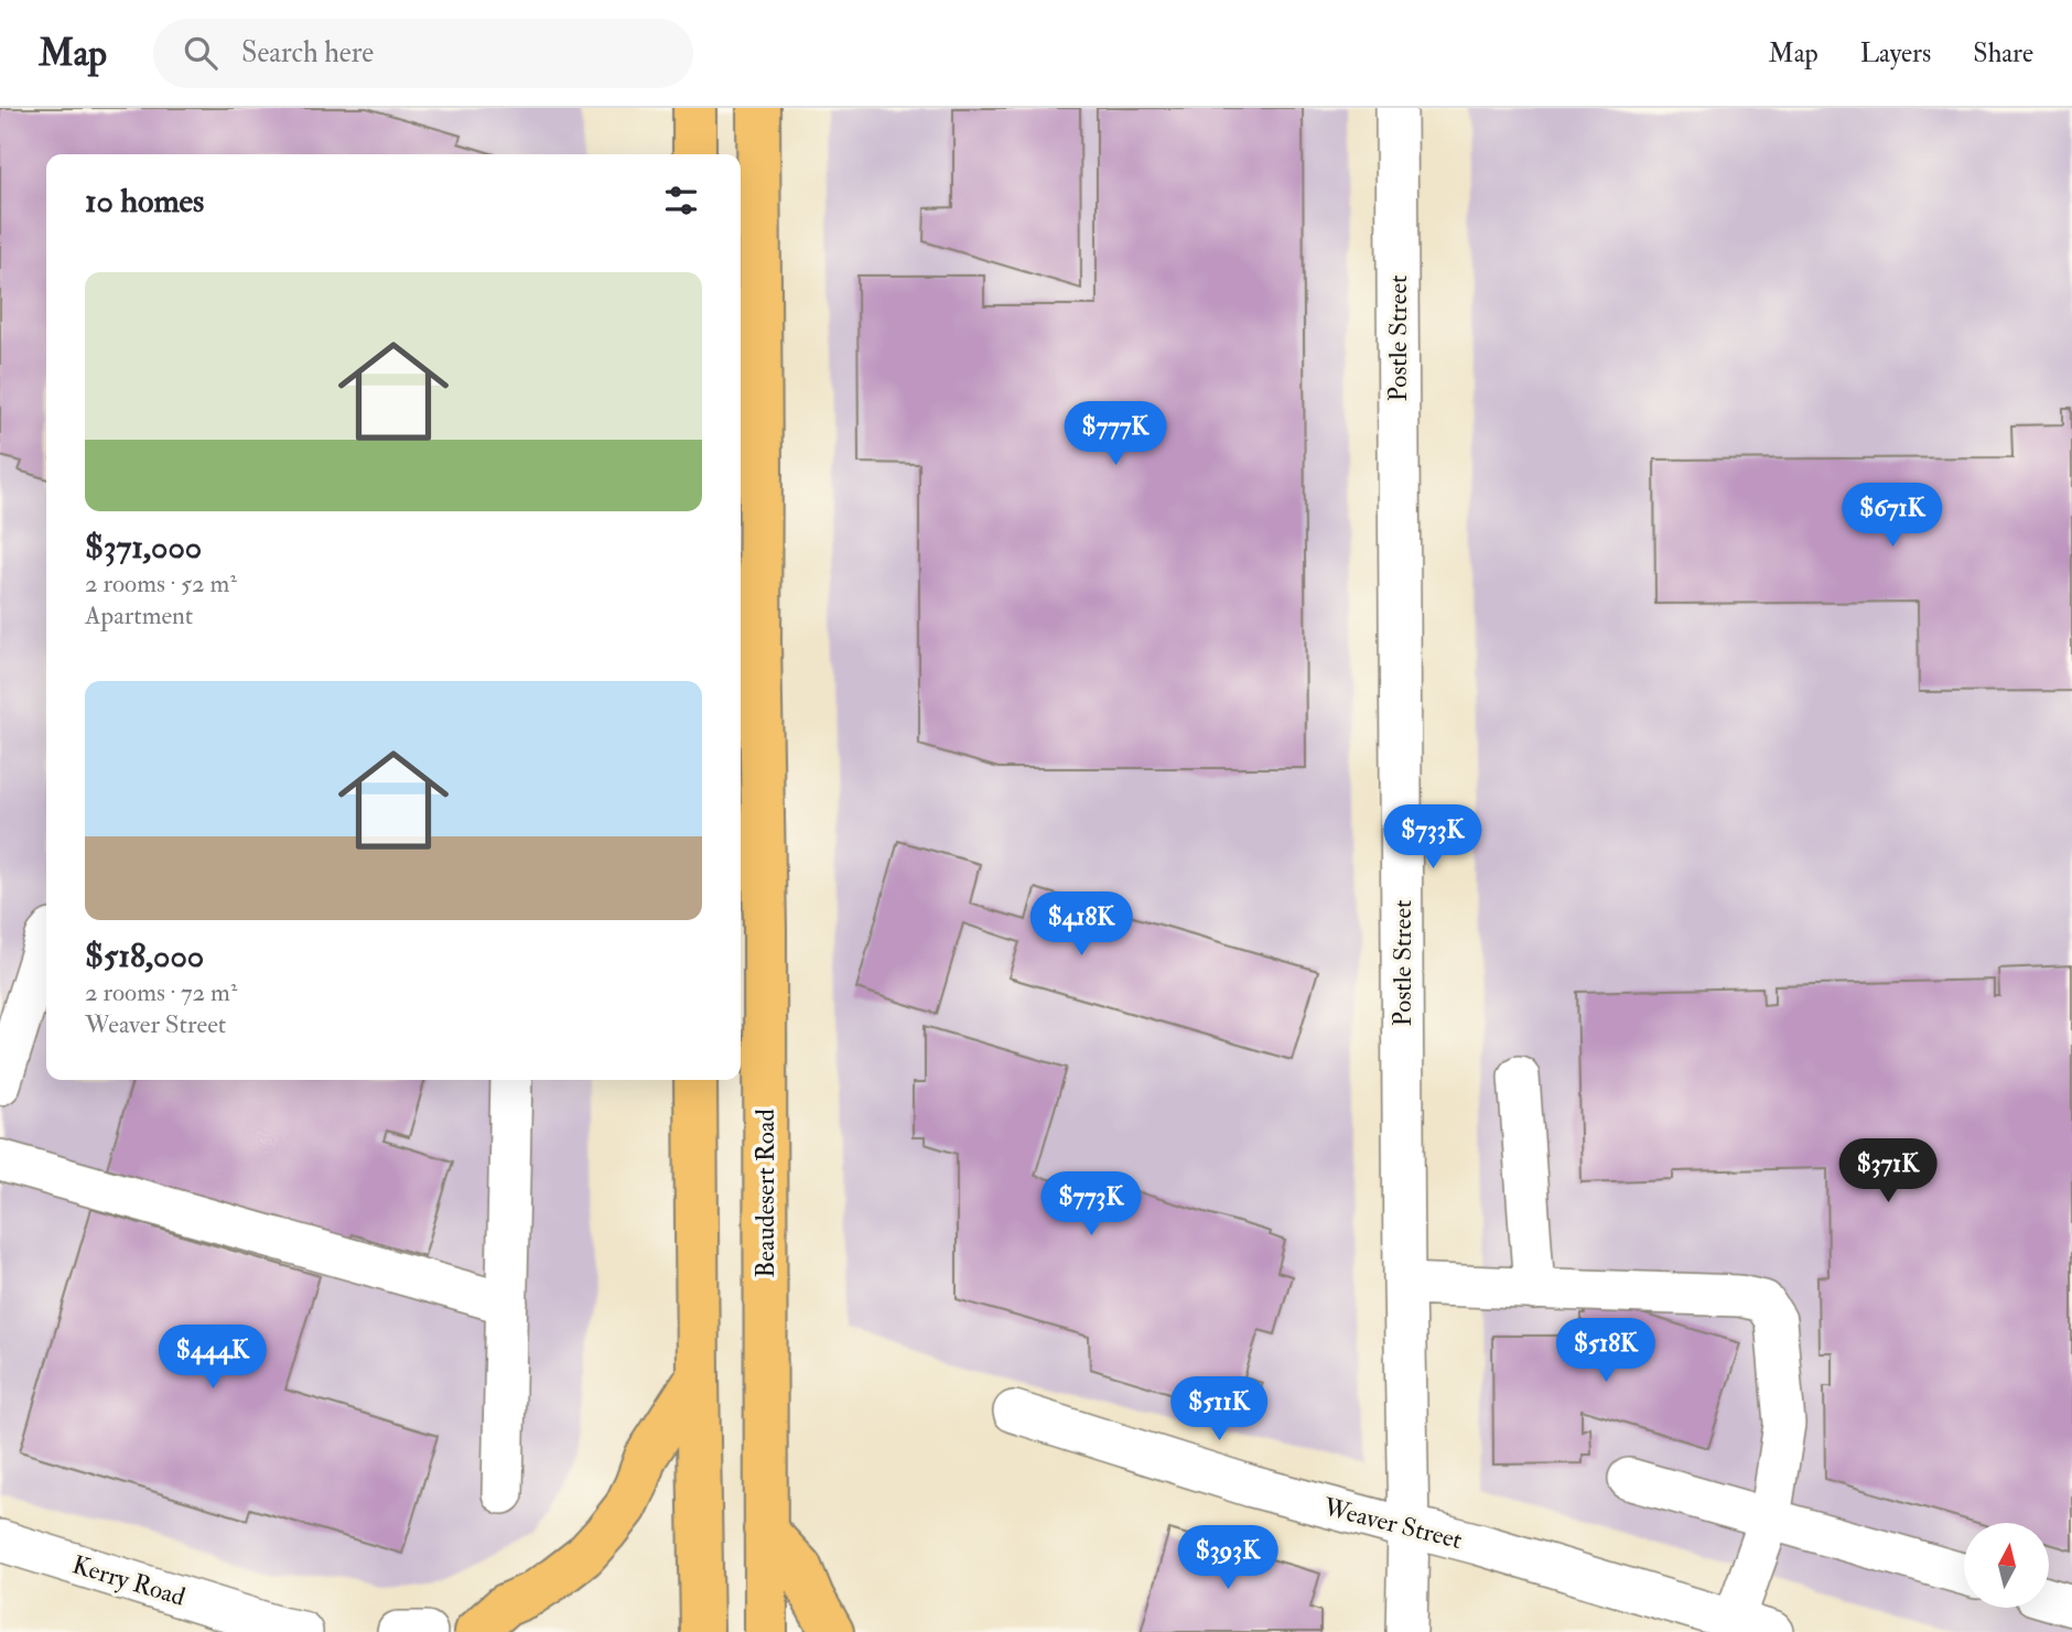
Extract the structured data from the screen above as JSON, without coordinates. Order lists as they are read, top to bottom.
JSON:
{
  "streets": {
    "highway": ["Beaudesert Road"],
    "street": ["Postle Street", "Weaver Street", "Kerry Road"]
  },
  "crossings": [
    ["Postle Street", "Weaver Street"]
  ],
  "north": "top",
  "page": {
    "header": "Map",
    "search": "Search here",
    "nav": ["Map", "Layers", "Share"],
    "heading": "10 homes",
    "list": [
      {
        "name": "$371,000",
        "note": "2 rooms · 52 m² · Apartment"
      },
      {
        "name": "$518,000",
        "note": "2 rooms · 72 m² · Weaver Street"
      }
    ],
    "price": [
      "$777K",
      "$671K",
      "$733K",
      "$418K",
      "$371K",
      "$773K",
      "$518K",
      "$444K",
      "$511K",
      "$393K"
    ]
  }
}
